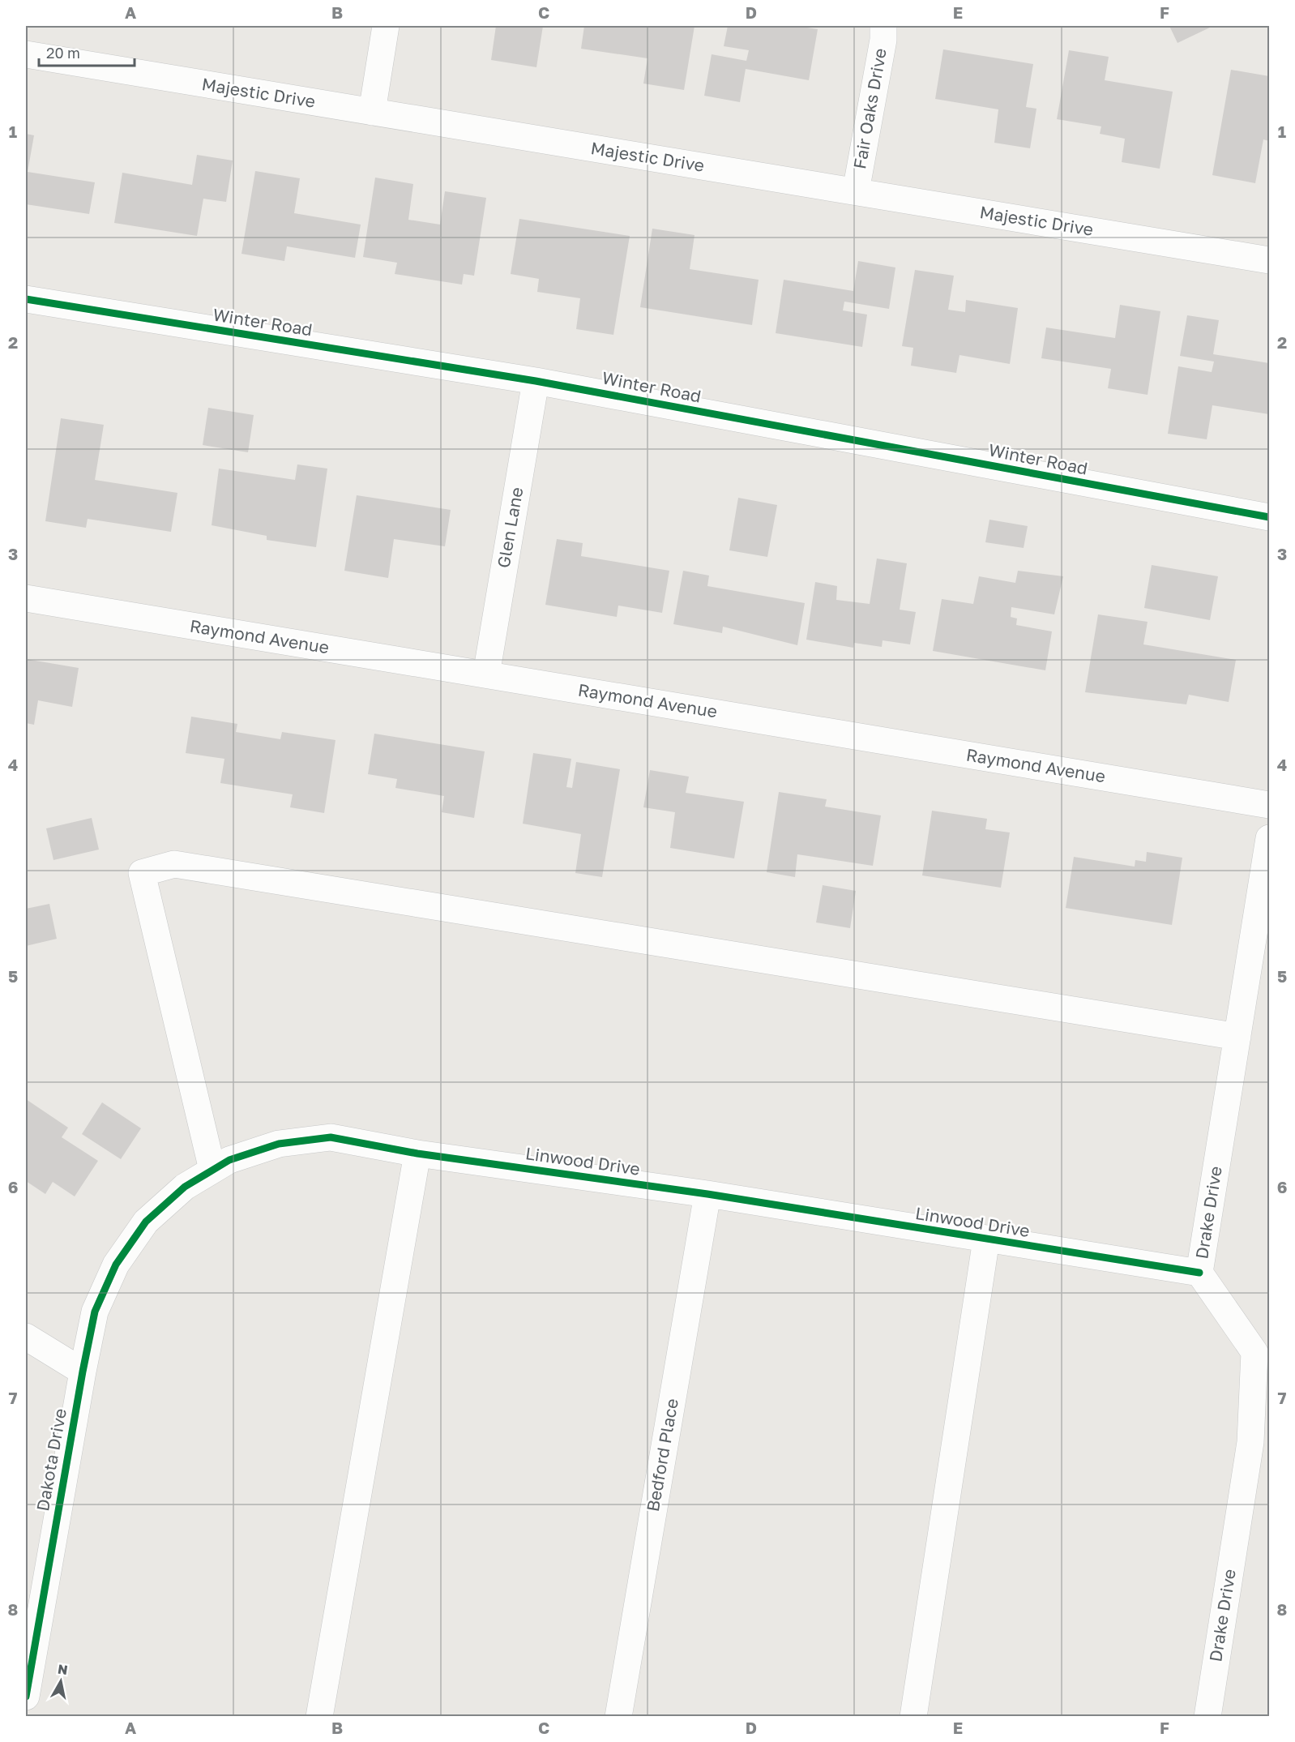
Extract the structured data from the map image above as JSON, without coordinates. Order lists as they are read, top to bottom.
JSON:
{
  "streets": {
    "street": [
      "Majestic Drive",
      "Fair Oaks Drive",
      "Winter Road",
      "Glen Lane",
      "Raymond Avenue",
      "Linwood Drive",
      "Drake Drive",
      "Bedford Place",
      "Dakota Drive"
    ]
  },
  "crossings": [
    ["Majestic Drive", "Fair Oaks Drive"],
    ["Winter Road", "Glen Lane"],
    ["Glen Lane", "Raymond Avenue"],
    ["Linwood Drive", "Drake Drive"],
    ["Linwood Drive", "Bedford Place"],
    ["Linwood Drive", "Dakota Drive"]
  ],
  "scale_bar": "20 m",
  "north": "top",
  "grid": {
    "columns": [
      "A",
      "B",
      "C",
      "D",
      "E",
      "F"
    ],
    "rows": [
      "1",
      "2",
      "3",
      "4",
      "5",
      "6",
      "7",
      "8"
    ]
  }
}
